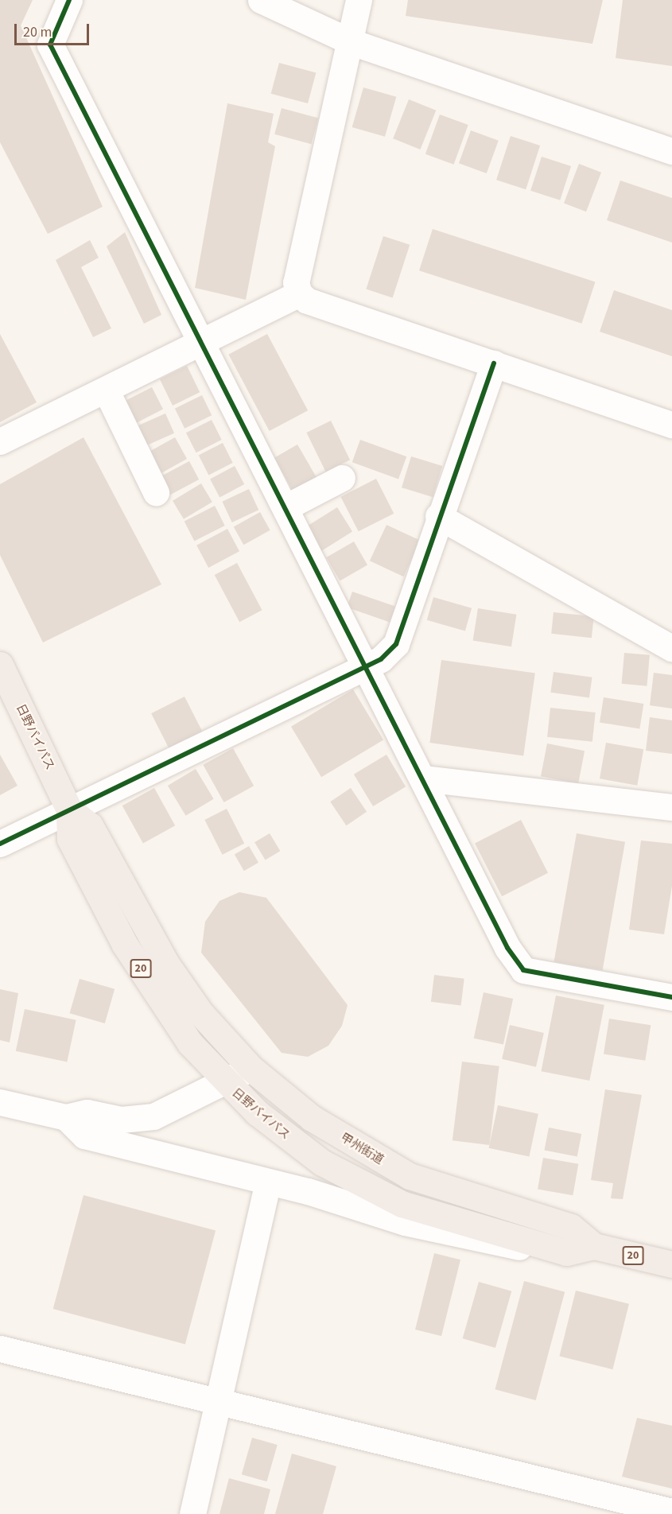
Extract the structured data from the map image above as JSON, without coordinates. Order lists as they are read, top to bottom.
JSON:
{
  "streets": {
    "highway": ["日野バイパス", "20", "甲州街道"]
  },
  "crossings": [
    ["日野バイパス", "甲州街道"]
  ],
  "scale_bar": "20 m"
}
